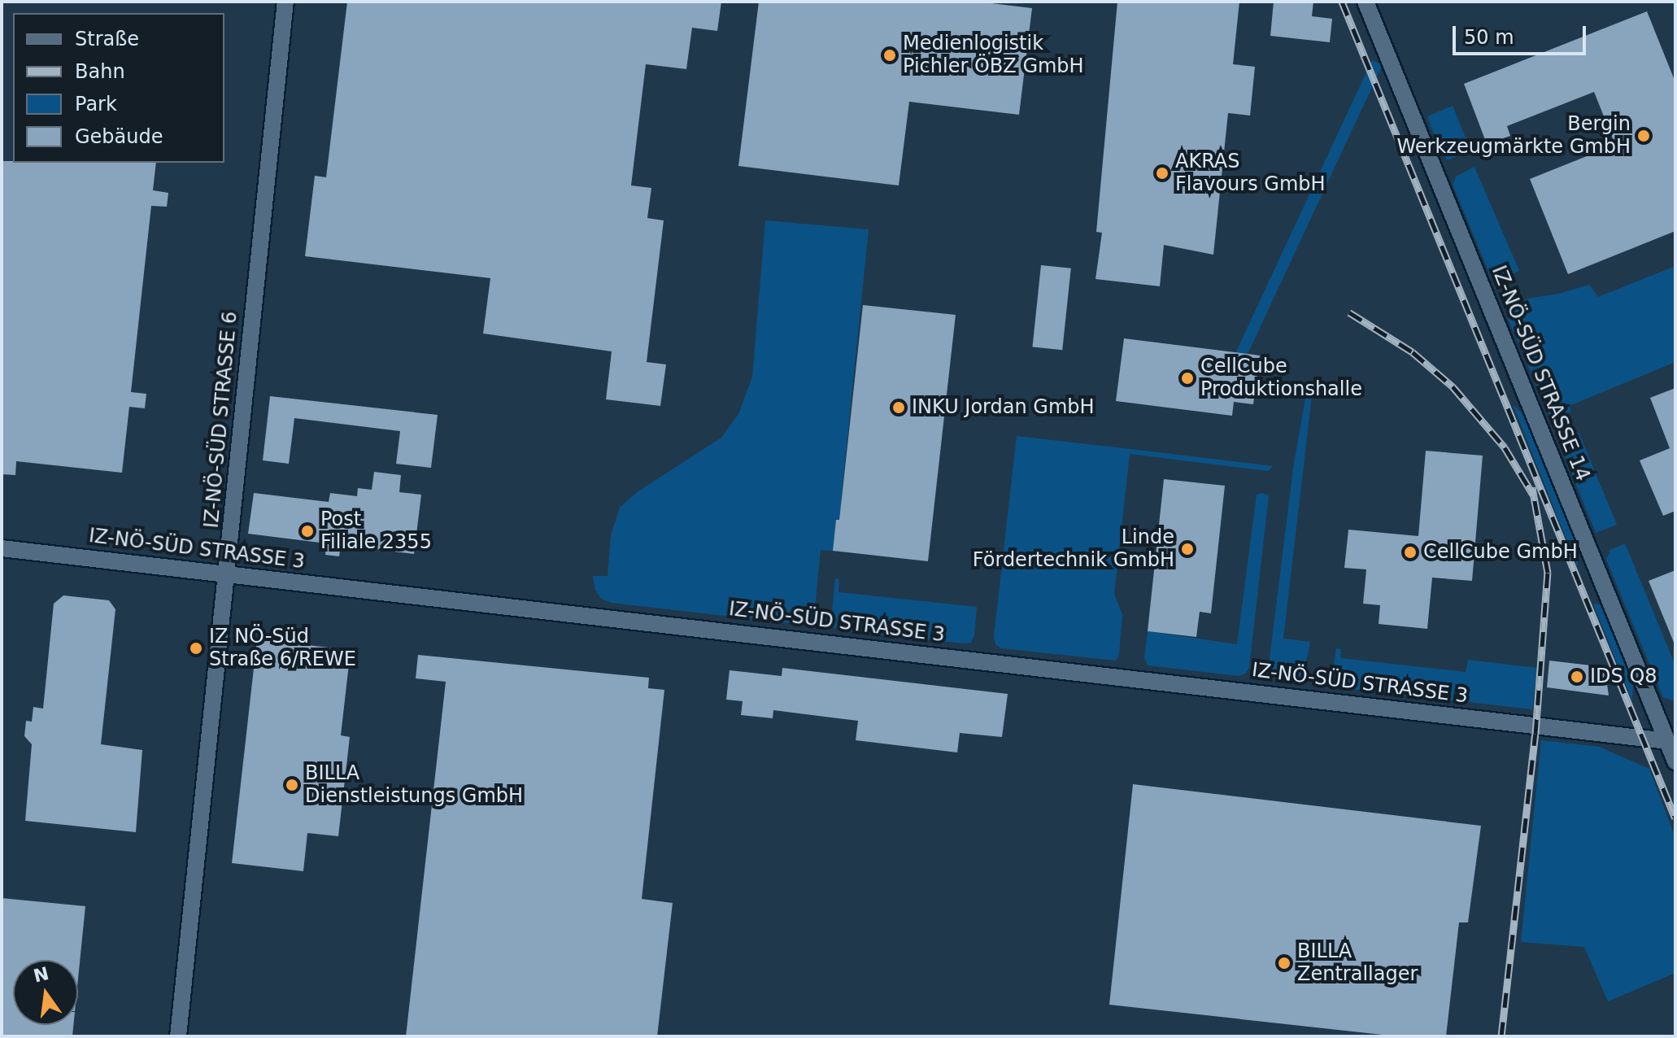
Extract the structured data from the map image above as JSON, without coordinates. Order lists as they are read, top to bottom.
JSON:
{
  "streets": {
    "street": ["IZ-NÖ-SÜD STRASSE 14", "IZ-NÖ-SÜD STRASSE 6", "IZ-NÖ-SÜD STRASSE 3"]
  },
  "crossings": [
    ["IZ-NÖ-SÜD STRASSE 14", "IZ-NÖ-SÜD STRASSE 3"],
    ["IZ-NÖ-SÜD STRASSE 6", "IZ-NÖ-SÜD STRASSE 3"]
  ],
  "places": [
    "Medienlogistik Pichler ÖBZ GmbH",
    "Bergin Werkzeugmärkte GmbH",
    "AKRAS Flavours GmbH",
    "CellCube Produktionshalle",
    "INKU Jordan GmbH",
    "Post Filiale 2355",
    "Linde Fördertechnik GmbH",
    "CellCube GmbH",
    "IZ NÖ-Süd Straße 6/REWE",
    "IDS Q8",
    "BILLA Dienstleistungs GmbH",
    "BILLA Zentrallager"
  ],
  "legend": [
    "Straße",
    "Bahn",
    "Park",
    "Gebäude"
  ],
  "scale_bar": "50 m",
  "north": "top"
}
